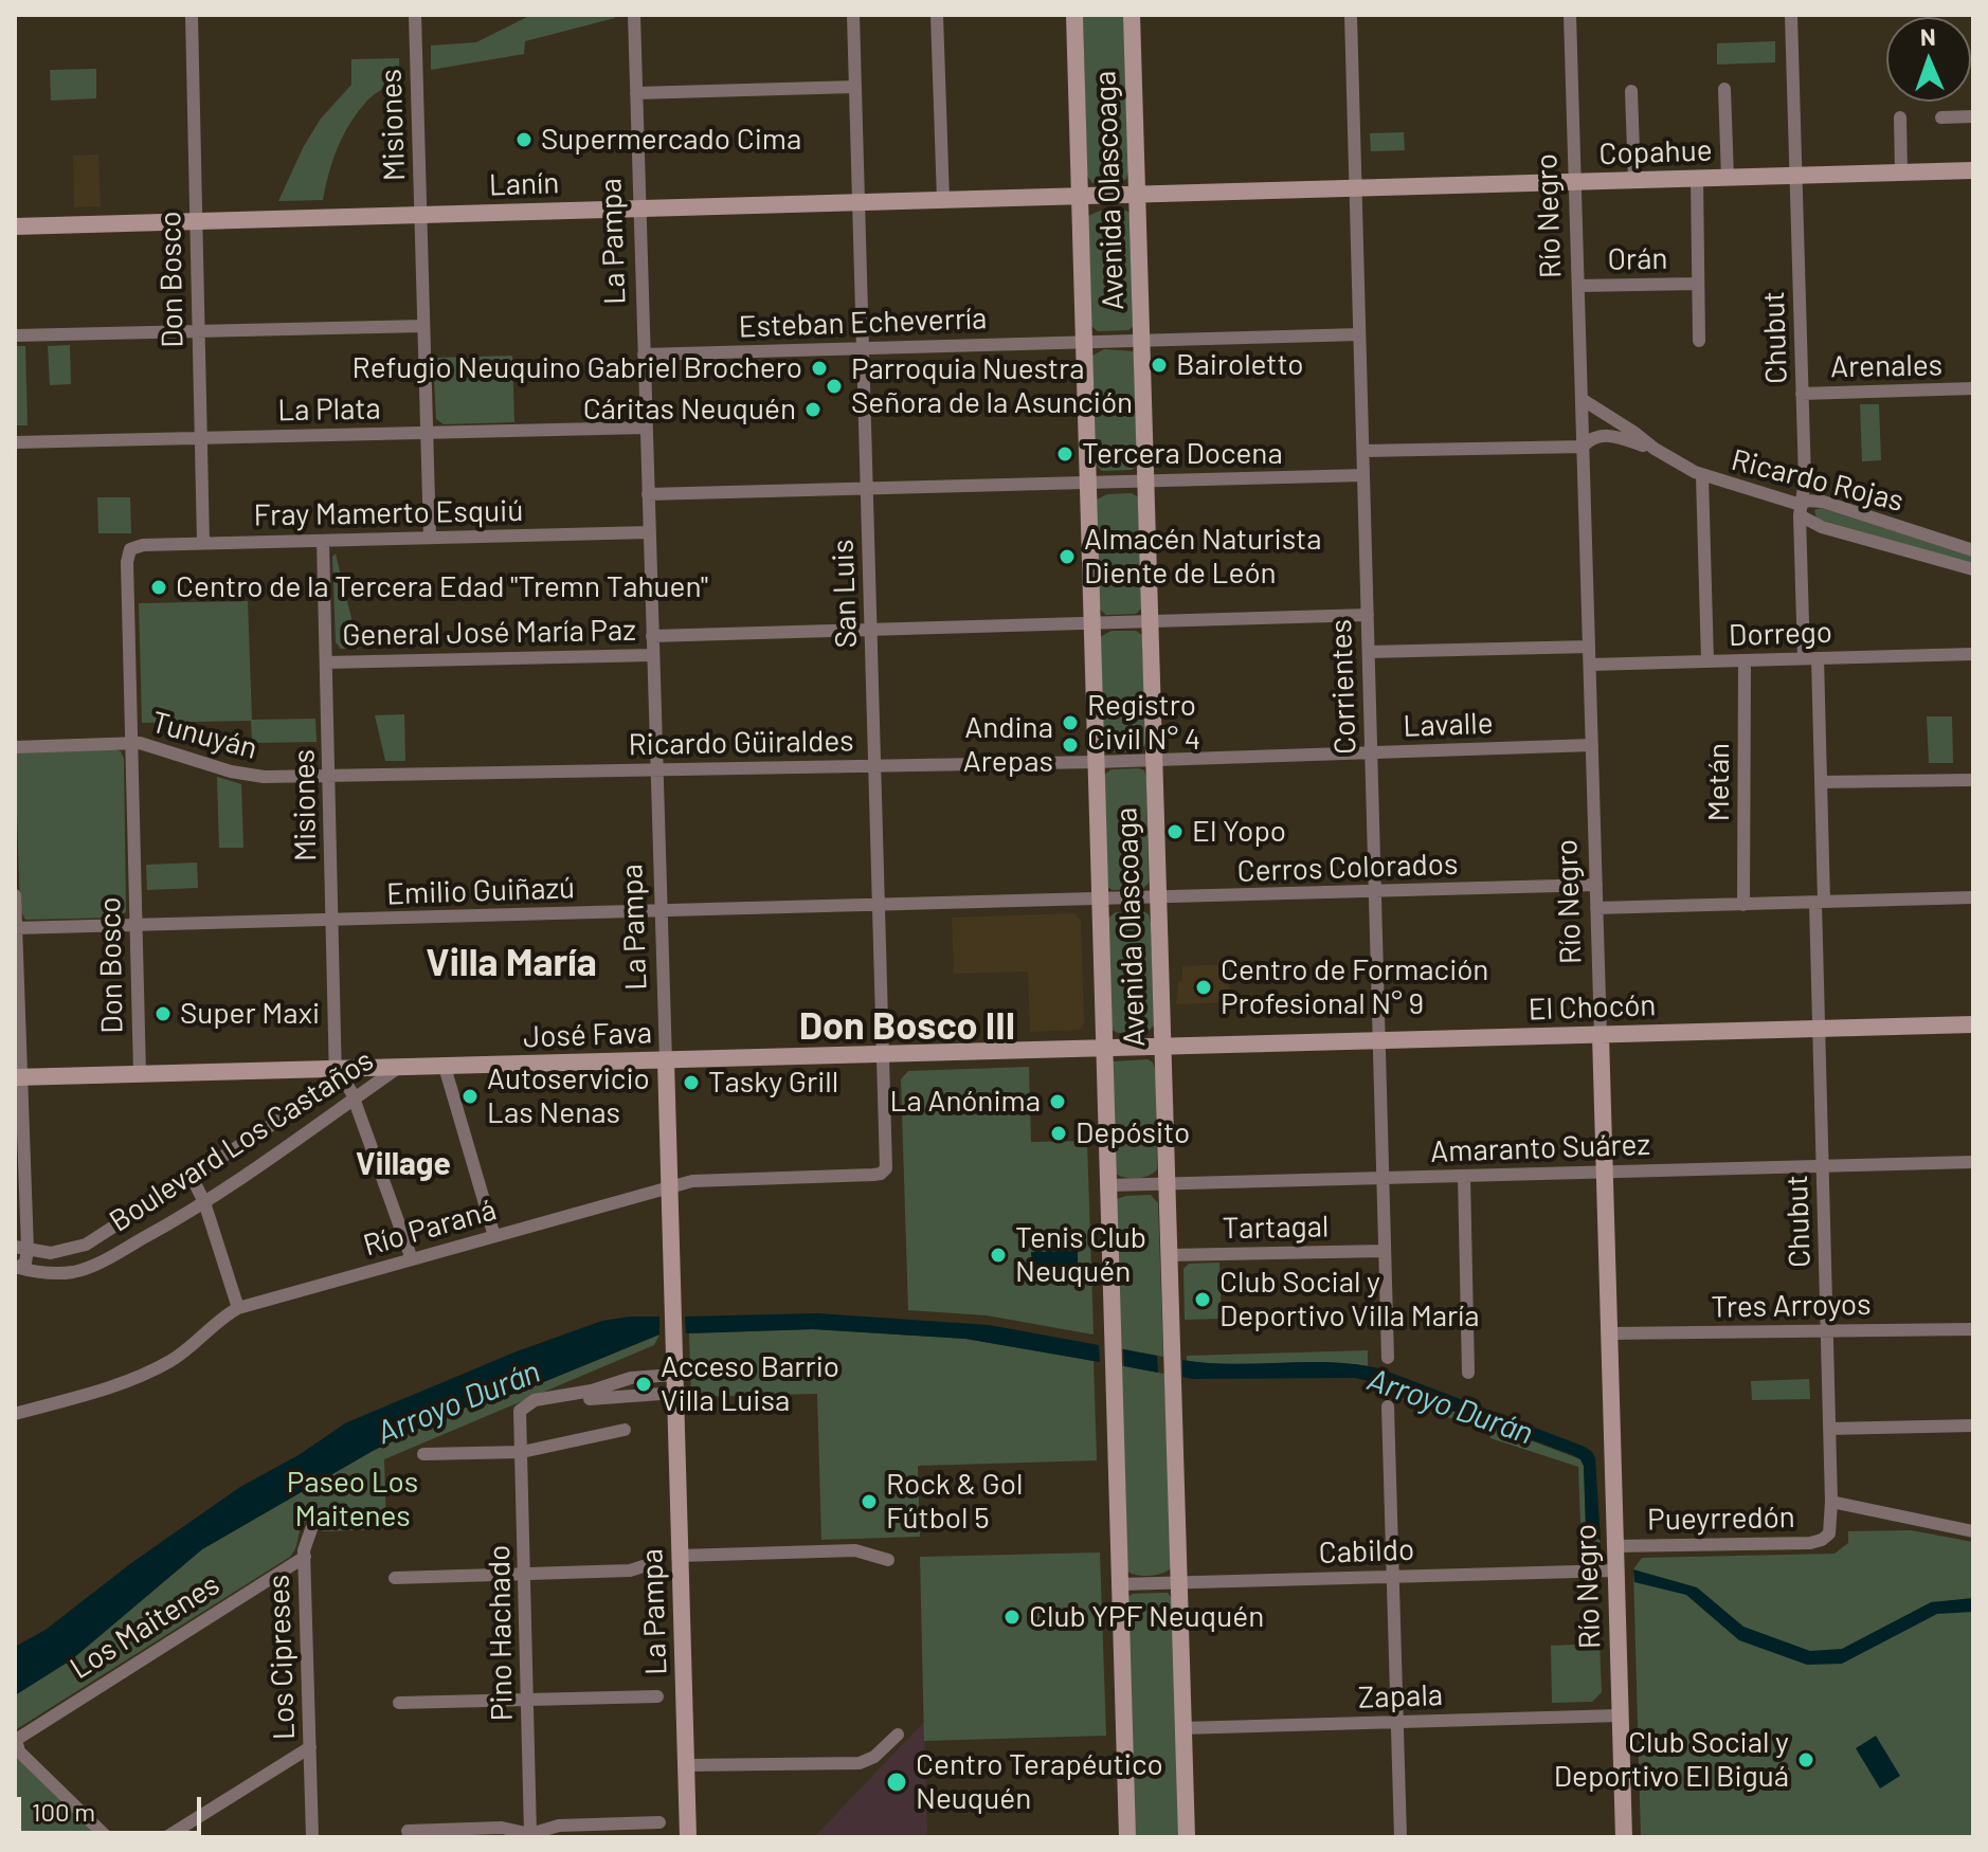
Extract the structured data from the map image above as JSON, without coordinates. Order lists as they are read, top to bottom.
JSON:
{
  "streets": {
    "main road": [
      "Copahue",
      "Lanín",
      "Avenida Olascoaga",
      "Río Negro",
      "La Pampa",
      "El Chocón",
      "José Fava"
    ],
    "street": [
      "Misiones",
      "Orán",
      "Don Bosco",
      "Esteban Echeverría",
      "Chubut",
      "Arenales",
      "La Plata",
      "Ricardo Rojas",
      "Fray Mamerto Esquiú",
      "San Luis",
      "General José María Paz",
      "Dorrego",
      "Corrientes",
      "Lavalle",
      "Tunuyán",
      "Ricardo Güiraldes",
      "Metán",
      "Cerros Colorados",
      "Emilio Guiñazú",
      "Boulevard Los Castaños",
      "Amaranto Suárez",
      "Río Paraná",
      "Tartagal",
      "Tres Arroyos",
      "Pueyrredón",
      "Cabildo",
      "Los Maitenes",
      "Pino Hachado",
      "Los Cipreses",
      "Zapala"
    ]
  },
  "crossings": [
    ["Misiones", "Lanín"],
    ["Misiones", "La Plata"],
    ["Misiones", "Fray Mamerto Esquiú"],
    ["Misiones", "General José María Paz"],
    ["Misiones", "Tunuyán"],
    ["Misiones", "Ricardo Güiraldes"],
    ["Misiones", "Emilio Guiñazú"],
    ["Misiones", "José Fava"],
    ["Misiones", "Boulevard Los Castaños"],
    ["Copahue", "Lanín"],
    ["Copahue", "Avenida Olascoaga"],
    ["Copahue", "Río Negro"],
    ["Copahue", "Chubut"],
    ["Copahue", "Corrientes"],
    ["Lanín", "Avenida Olascoaga"],
    ["Lanín", "La Pampa"],
    ["Lanín", "Don Bosco"],
    ["Lanín", "San Luis"],
    ["Avenida Olascoaga", "Esteban Echeverría"],
    ["Avenida Olascoaga", "General José María Paz"],
    ["Avenida Olascoaga", "Lavalle"],
    ["Avenida Olascoaga", "Ricardo Güiraldes"],
    ["Avenida Olascoaga", "Cerros Colorados"],
    ["Avenida Olascoaga", "Emilio Guiñazú"],
    ["Avenida Olascoaga", "El Chocón"],
    ["Avenida Olascoaga", "José Fava"],
    ["Avenida Olascoaga", "Amaranto Suárez"],
    ["Avenida Olascoaga", "Tartagal"],
    ["Avenida Olascoaga", "Cabildo"],
    ["Avenida Olascoaga", "Zapala"],
    ["Río Negro", "Orán"],
    ["Río Negro", "Ricardo Rojas"],
    ["Río Negro", "Dorrego"],
    ["Río Negro", "Lavalle"],
    ["Río Negro", "Cerros Colorados"],
    ["Río Negro", "El Chocón"],
    ["Río Negro", "Amaranto Suárez"],
    ["Río Negro", "Tres Arroyos"],
    ["Río Negro", "Pueyrredón"],
    ["Río Negro", "Cabildo"],
    ["Río Negro", "Zapala"],
    ["La Pampa", "Esteban Echeverría"],
    ["La Pampa", "La Plata"],
    ["La Pampa", "Fray Mamerto Esquiú"],
    ["La Pampa", "General José María Paz"],
    ["La Pampa", "Ricardo Güiraldes"],
    ["La Pampa", "Emilio Guiñazú"],
    ["La Pampa", "José Fava"],
    ["La Pampa", "Río Paraná"],
    ["Don Bosco", "La Plata"],
    ["Don Bosco", "Fray Mamerto Esquiú"],
    ["Don Bosco", "Tunuyán"],
    ["Don Bosco", "Emilio Guiñazú"],
    ["Don Bosco", "José Fava"],
    ["Esteban Echeverría", "San Luis"],
    ["Esteban Echeverría", "Corrientes"],
    ["Chubut", "Arenales"],
    ["Chubut", "Ricardo Rojas"],
    ["Chubut", "Dorrego"],
    ["Chubut", "El Chocón"],
    ["Chubut", "Amaranto Suárez"],
    ["Chubut", "Tres Arroyos"],
    ["Chubut", "Pueyrredón"],
    ["Ricardo Rojas", "Corrientes"],
    ["San Luis", "General José María Paz"],
    ["San Luis", "Ricardo Güiraldes"],
    ["San Luis", "Emilio Guiñazú"],
    ["San Luis", "José Fava"],
    ["San Luis", "Río Paraná"],
    ["Dorrego", "Metán"],
    ["Corrientes", "Lavalle"],
    ["Corrientes", "Cerros Colorados"],
    ["Corrientes", "El Chocón"],
    ["Corrientes", "Amaranto Suárez"],
    ["Corrientes", "Tartagal"],
    ["Lavalle", "Ricardo Güiraldes"],
    ["Tunuyán", "Ricardo Güiraldes"],
    ["Cerros Colorados", "Emilio Guiñazú"],
    ["El Chocón", "José Fava"],
    ["José Fava", "Boulevard Los Castaños"],
    ["Los Maitenes", "Los Cipreses"]
  ],
  "districts": ["Villa María", "Don Bosco III", "Village"],
  "water": ["Arroyo Durán"],
  "parks": ["Paseo Los Maitenes"],
  "places": [
    "Supermercado Cima",
    "Bairoletto",
    "Refugio Neuquino Gabriel Brochero",
    "Parroquia Nuestra Señora de la Asunción",
    "Cáritas Neuquén",
    "Tercera Docena",
    "Almacén Naturista Diente de León",
    "Centro de la Tercera Edad \"Tremn Tahuen\"",
    "Registro Civil N° 4",
    "Andina Arepas",
    "El Yopo",
    "Centro de Formación Profesional N° 9",
    "Super Maxi",
    "Tasky Grill",
    "Autoservicio Las Nenas",
    "La Anónima",
    "Depósito",
    "Tenis Club Neuquén",
    "Club Social y Deportivo Villa María",
    "Acceso Barrio Villa Luisa",
    "Rock & Gol Fútbol 5",
    "Club YPF Neuquén",
    "Club Social y Deportivo El Biguá",
    "Centro Terapéutico Neuquén"
  ],
  "scale_bar": "100 m",
  "north": "top"
}
